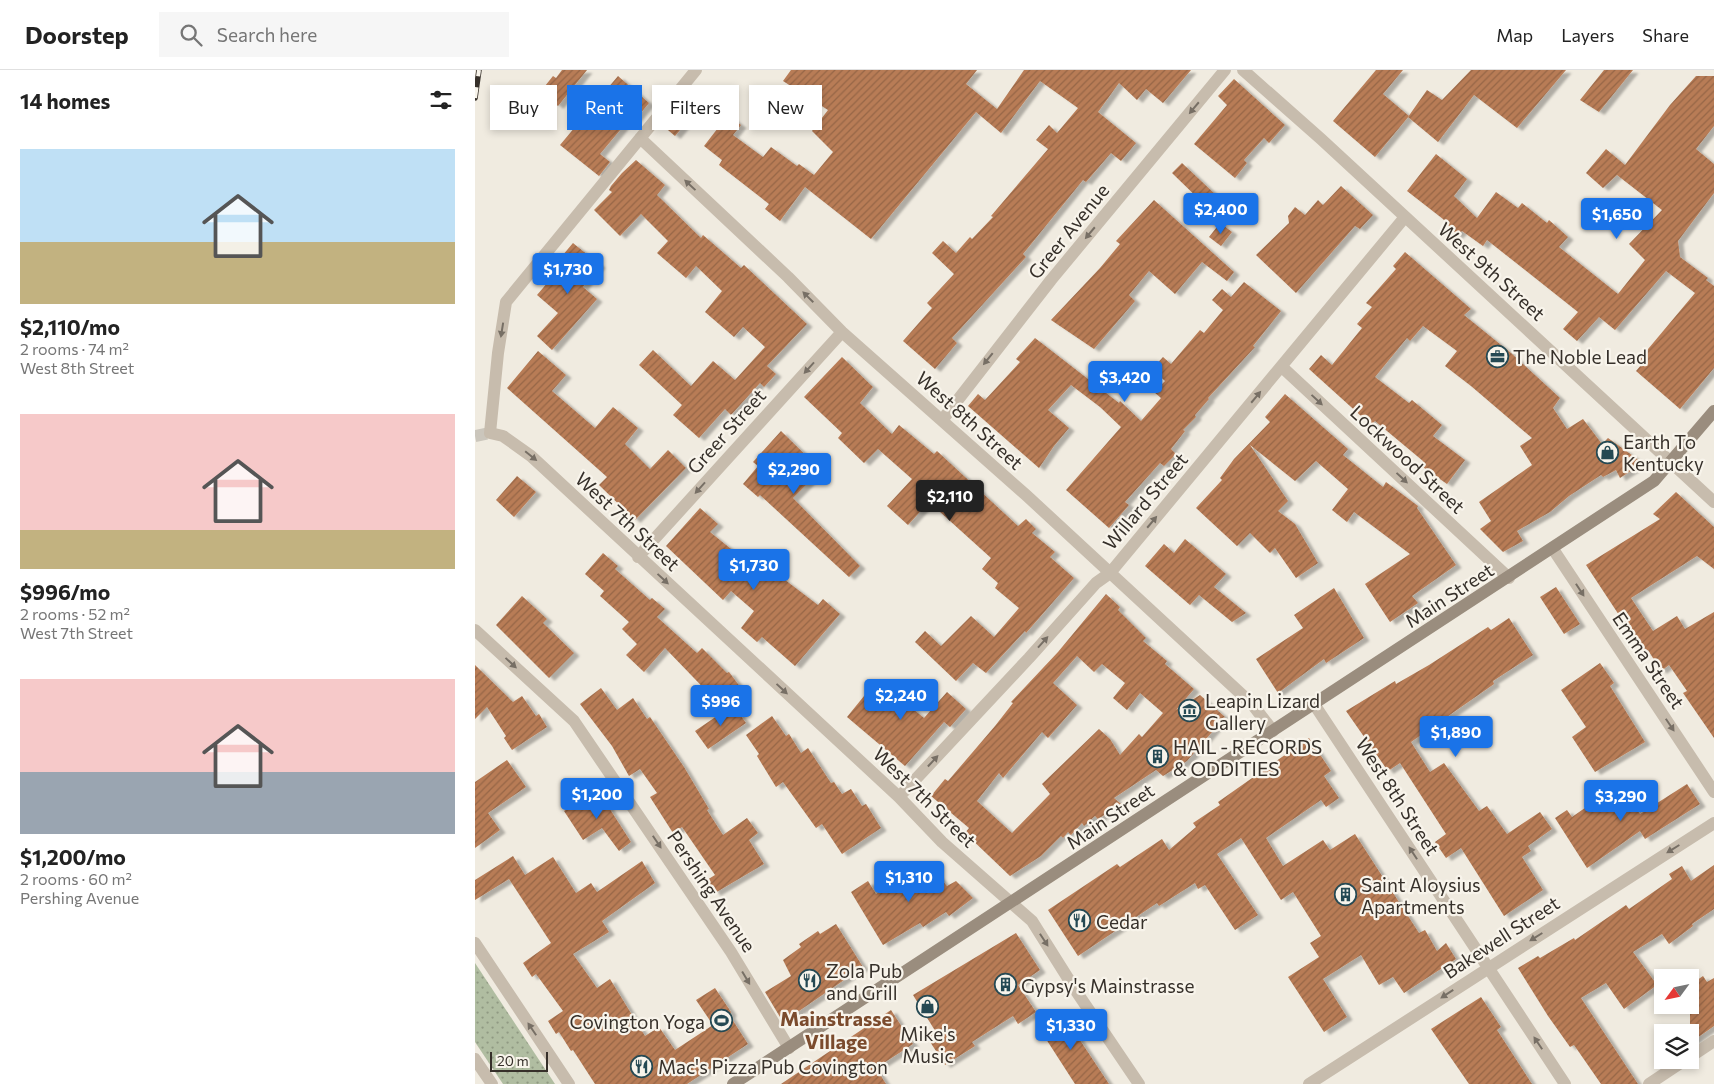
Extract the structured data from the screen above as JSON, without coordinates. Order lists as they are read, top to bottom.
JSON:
{
  "streets": {
    "main road": ["Main Street"],
    "street": [
      "Greer Avenue",
      "West 9th Street",
      "West 8th Street",
      "Greer Street",
      "Lockwood Street",
      "Willard Street",
      "West 7th Street",
      "Emma Street",
      "Pershing Avenue",
      "Bakewell Street"
    ]
  },
  "crossings": [
    ["Greer Avenue", "West 8th Street"],
    ["West 9th Street", "Willard Street"],
    ["West 9th Street", "Main Street"],
    ["West 8th Street", "Greer Street"],
    ["West 8th Street", "Willard Street"],
    ["West 8th Street", "West 7th Street"],
    ["West 8th Street", "Main Street"],
    ["West 8th Street", "Bakewell Street"],
    ["Greer Street", "West 7th Street"],
    ["Lockwood Street", "Willard Street"],
    ["Lockwood Street", "Main Street"],
    ["Willard Street", "West 7th Street"],
    ["West 7th Street", "Main Street"],
    ["Main Street", "Emma Street"],
    ["Main Street", "Pershing Avenue"]
  ],
  "one_way": [
    "Greer Avenue",
    "West 8th Street",
    "Greer Street",
    "Lockwood Street",
    "Willard Street",
    "West 7th Street",
    "Emma Street",
    "Pershing Avenue",
    "Bakewell Street"
  ],
  "districts": ["Mainstrasse Village"],
  "places": {
    "office": ["The Noble Lead"],
    "shop": ["Earth To Kentucky", "Mike's Music"],
    "museum": ["Leapin Lizard Gallery"],
    "building": ["HAIL - RECORDS & ODDITIES", "Saint Aloysius Apartments", "Gypsy's Mainstrasse"],
    "restaurant": ["Cedar", "Zola Pub and Grill", "Mac's Pizza Pub Covington"],
    "sports": ["Covington Yoga"]
  },
  "scale_bar": "20 m",
  "north": "bottom left",
  "page": {
    "header": "Doorstep",
    "search": "Search here",
    "nav": ["Map", "Layers", "Share"],
    "heading": "14 homes",
    "chip": [
      "Buy",
      "Rent",
      "Filters",
      "New"
    ],
    "list": [
      {
        "name": "$2,110/mo",
        "note": "2 rooms · 74 m² · West 8th Street"
      },
      {
        "name": "$996/mo",
        "note": "2 rooms · 52 m² · West 7th Street"
      },
      {
        "name": "$1,200/mo",
        "note": "2 rooms · 60 m² · Pershing Avenue"
      }
    ],
    "price": [
      "$2,400",
      "$1,650",
      "$1,730",
      "$3,420",
      "$2,290",
      "$2,110",
      "$1,730",
      "$2,240",
      "$996",
      "$1,890",
      "$1,200",
      "$3,290",
      "$1,310",
      "$1,330"
    ],
    "scale": "20 m"
  }
}
